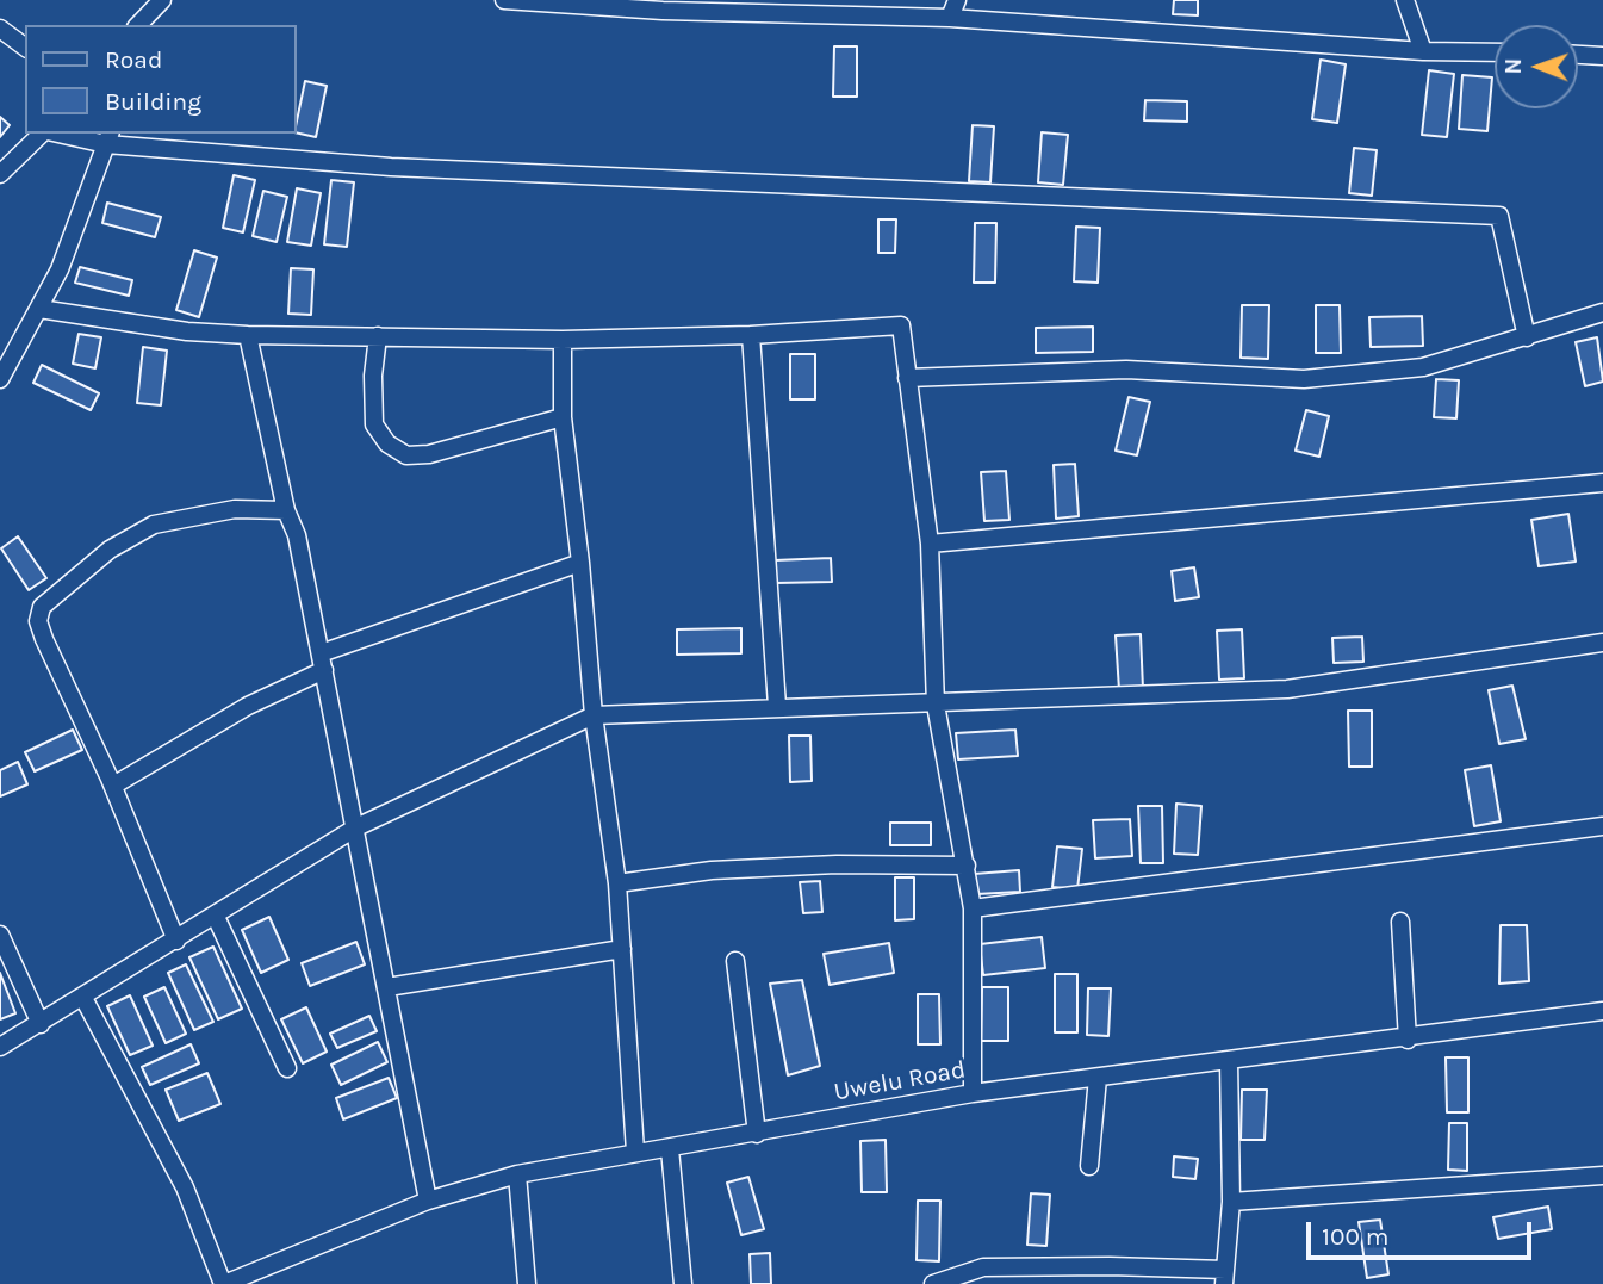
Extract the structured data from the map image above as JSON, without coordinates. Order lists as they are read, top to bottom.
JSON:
{
  "streets": {
    "street": ["Uwelu Road"]
  },
  "legend": ["Road", "Building"],
  "scale_bar": "100 m",
  "north": "left"
}
